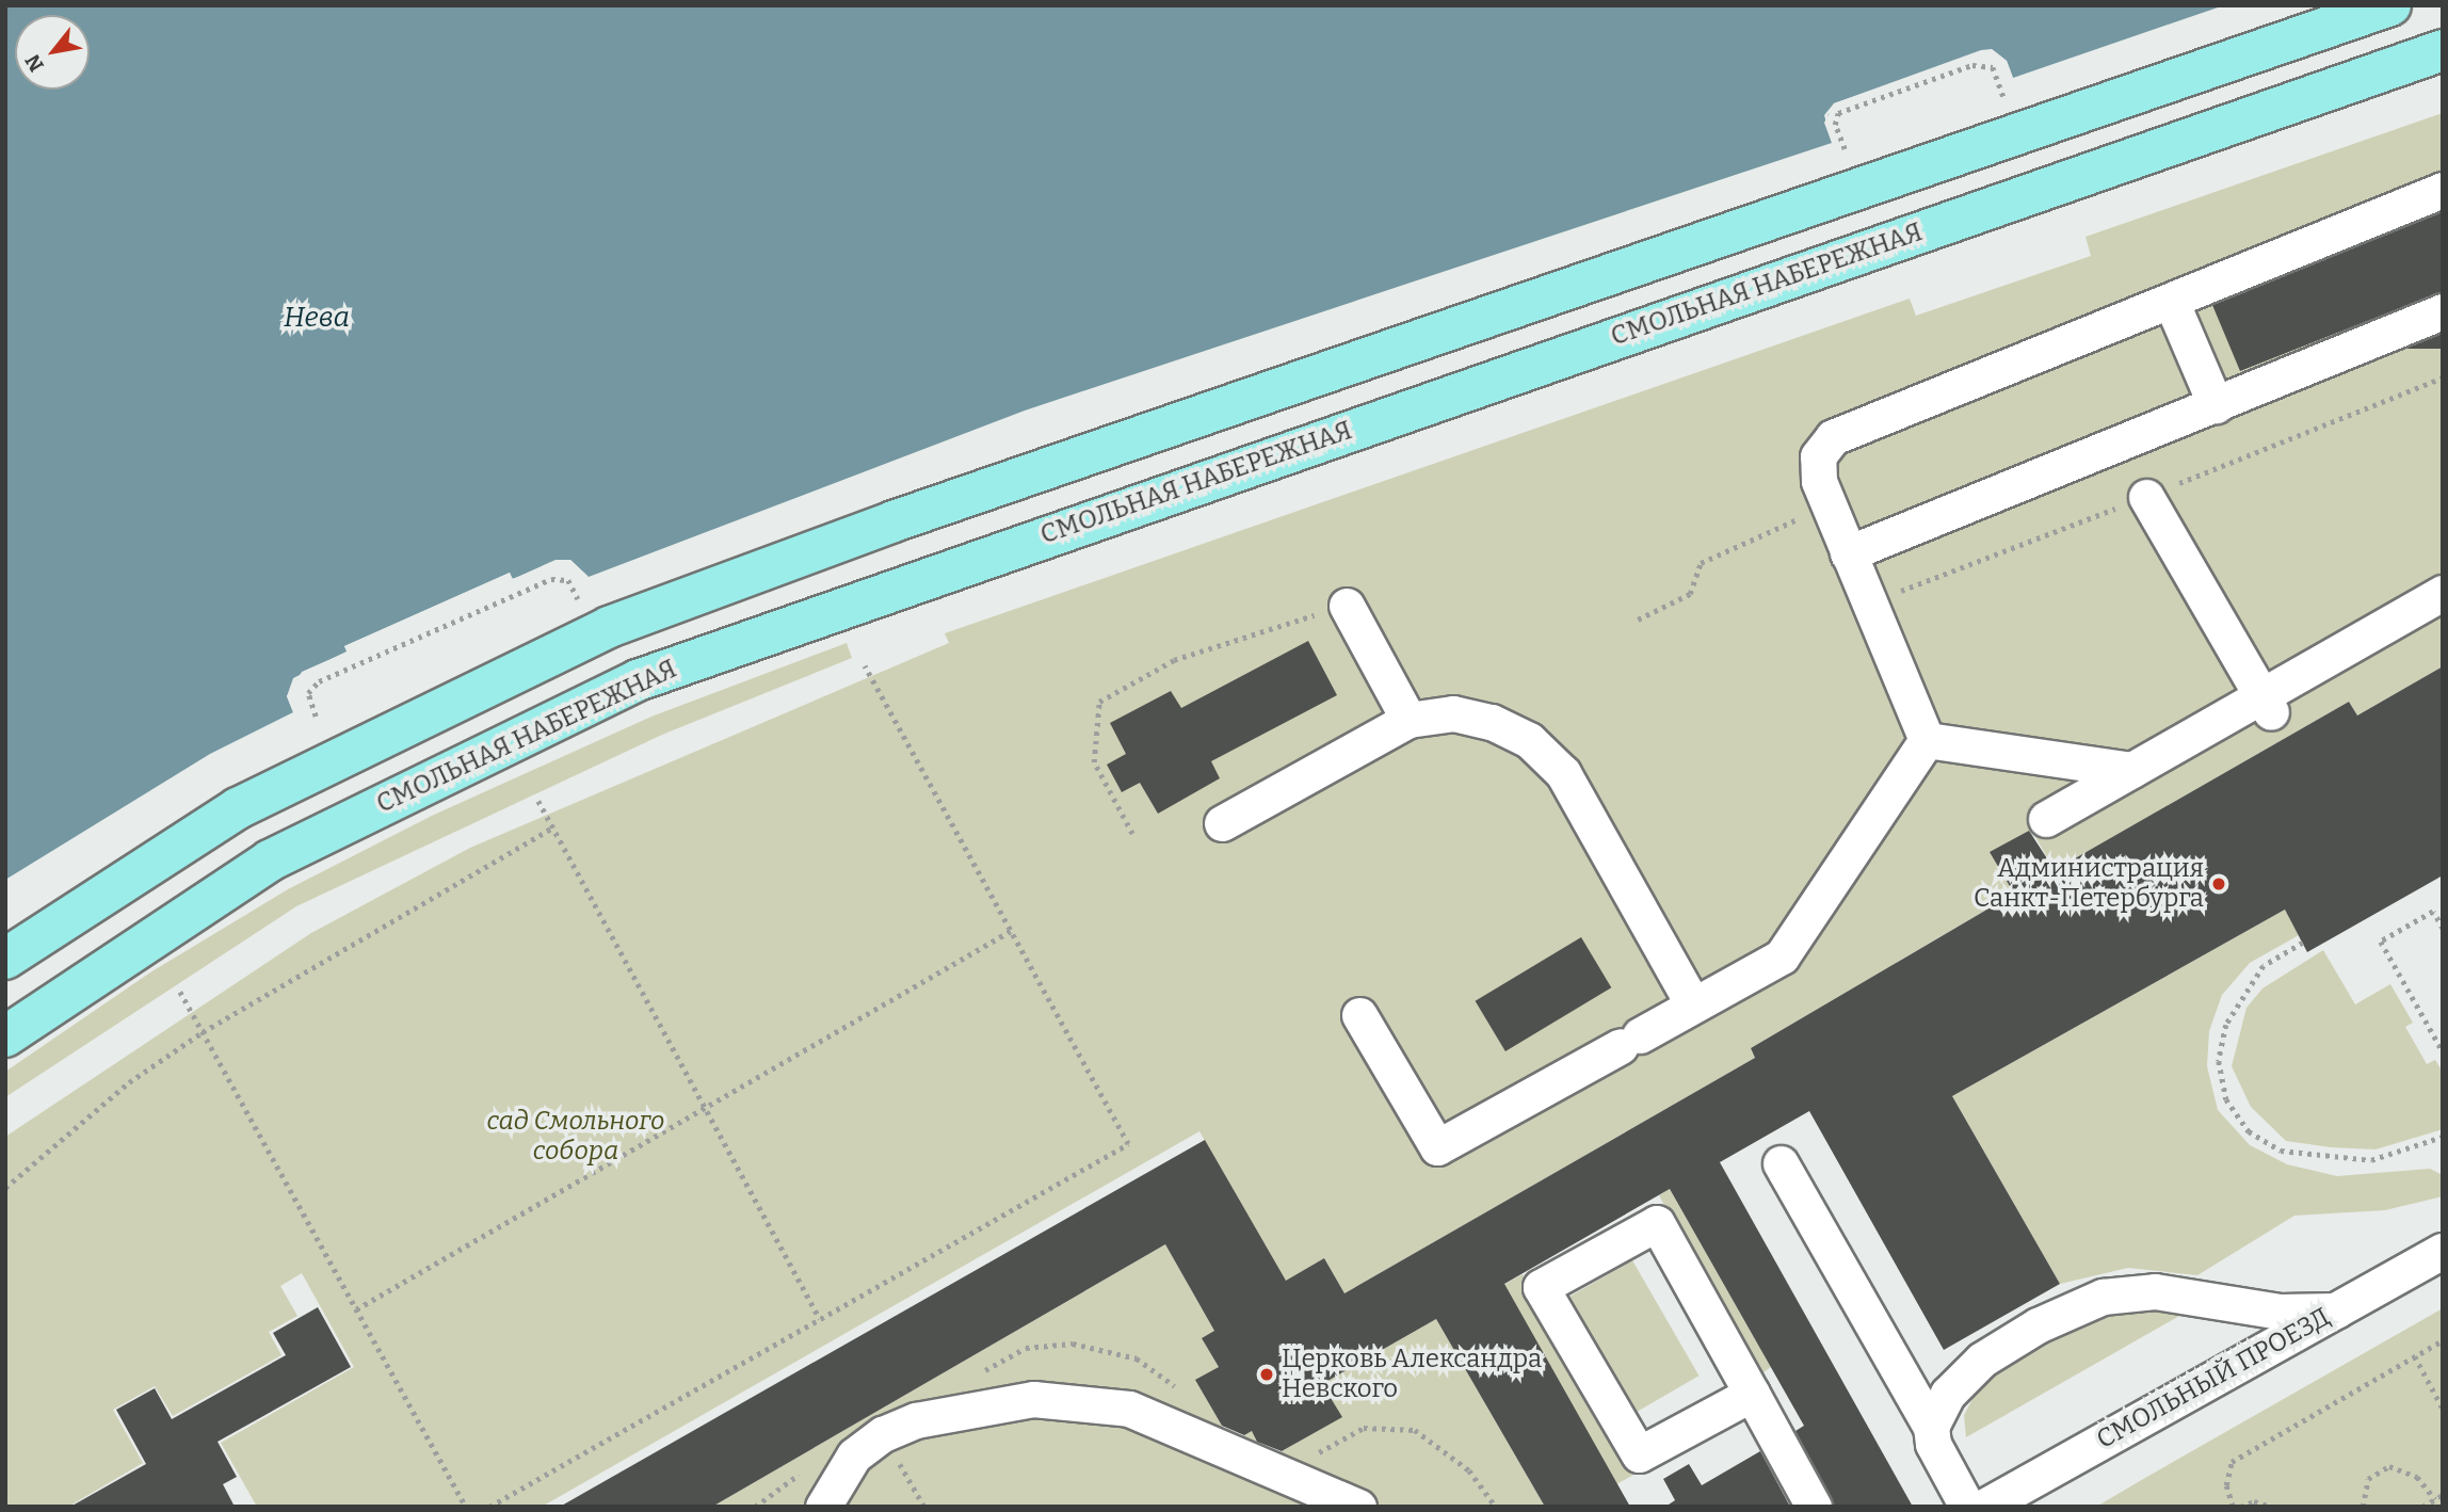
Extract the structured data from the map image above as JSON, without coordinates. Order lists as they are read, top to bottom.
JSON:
{
  "streets": {
    "main road": ["СМОЛЬНАЯ НАБЕРЕЖНАЯ"],
    "street": ["СМОЛЬНЫЙ ПРОЕЗД"]
  },
  "water": ["Нева"],
  "parks": ["сад Смольного собора"],
  "places": ["Администрация Санкт-Петербурга", "Церковь Александра Невского"],
  "north": "bottom left"
}
